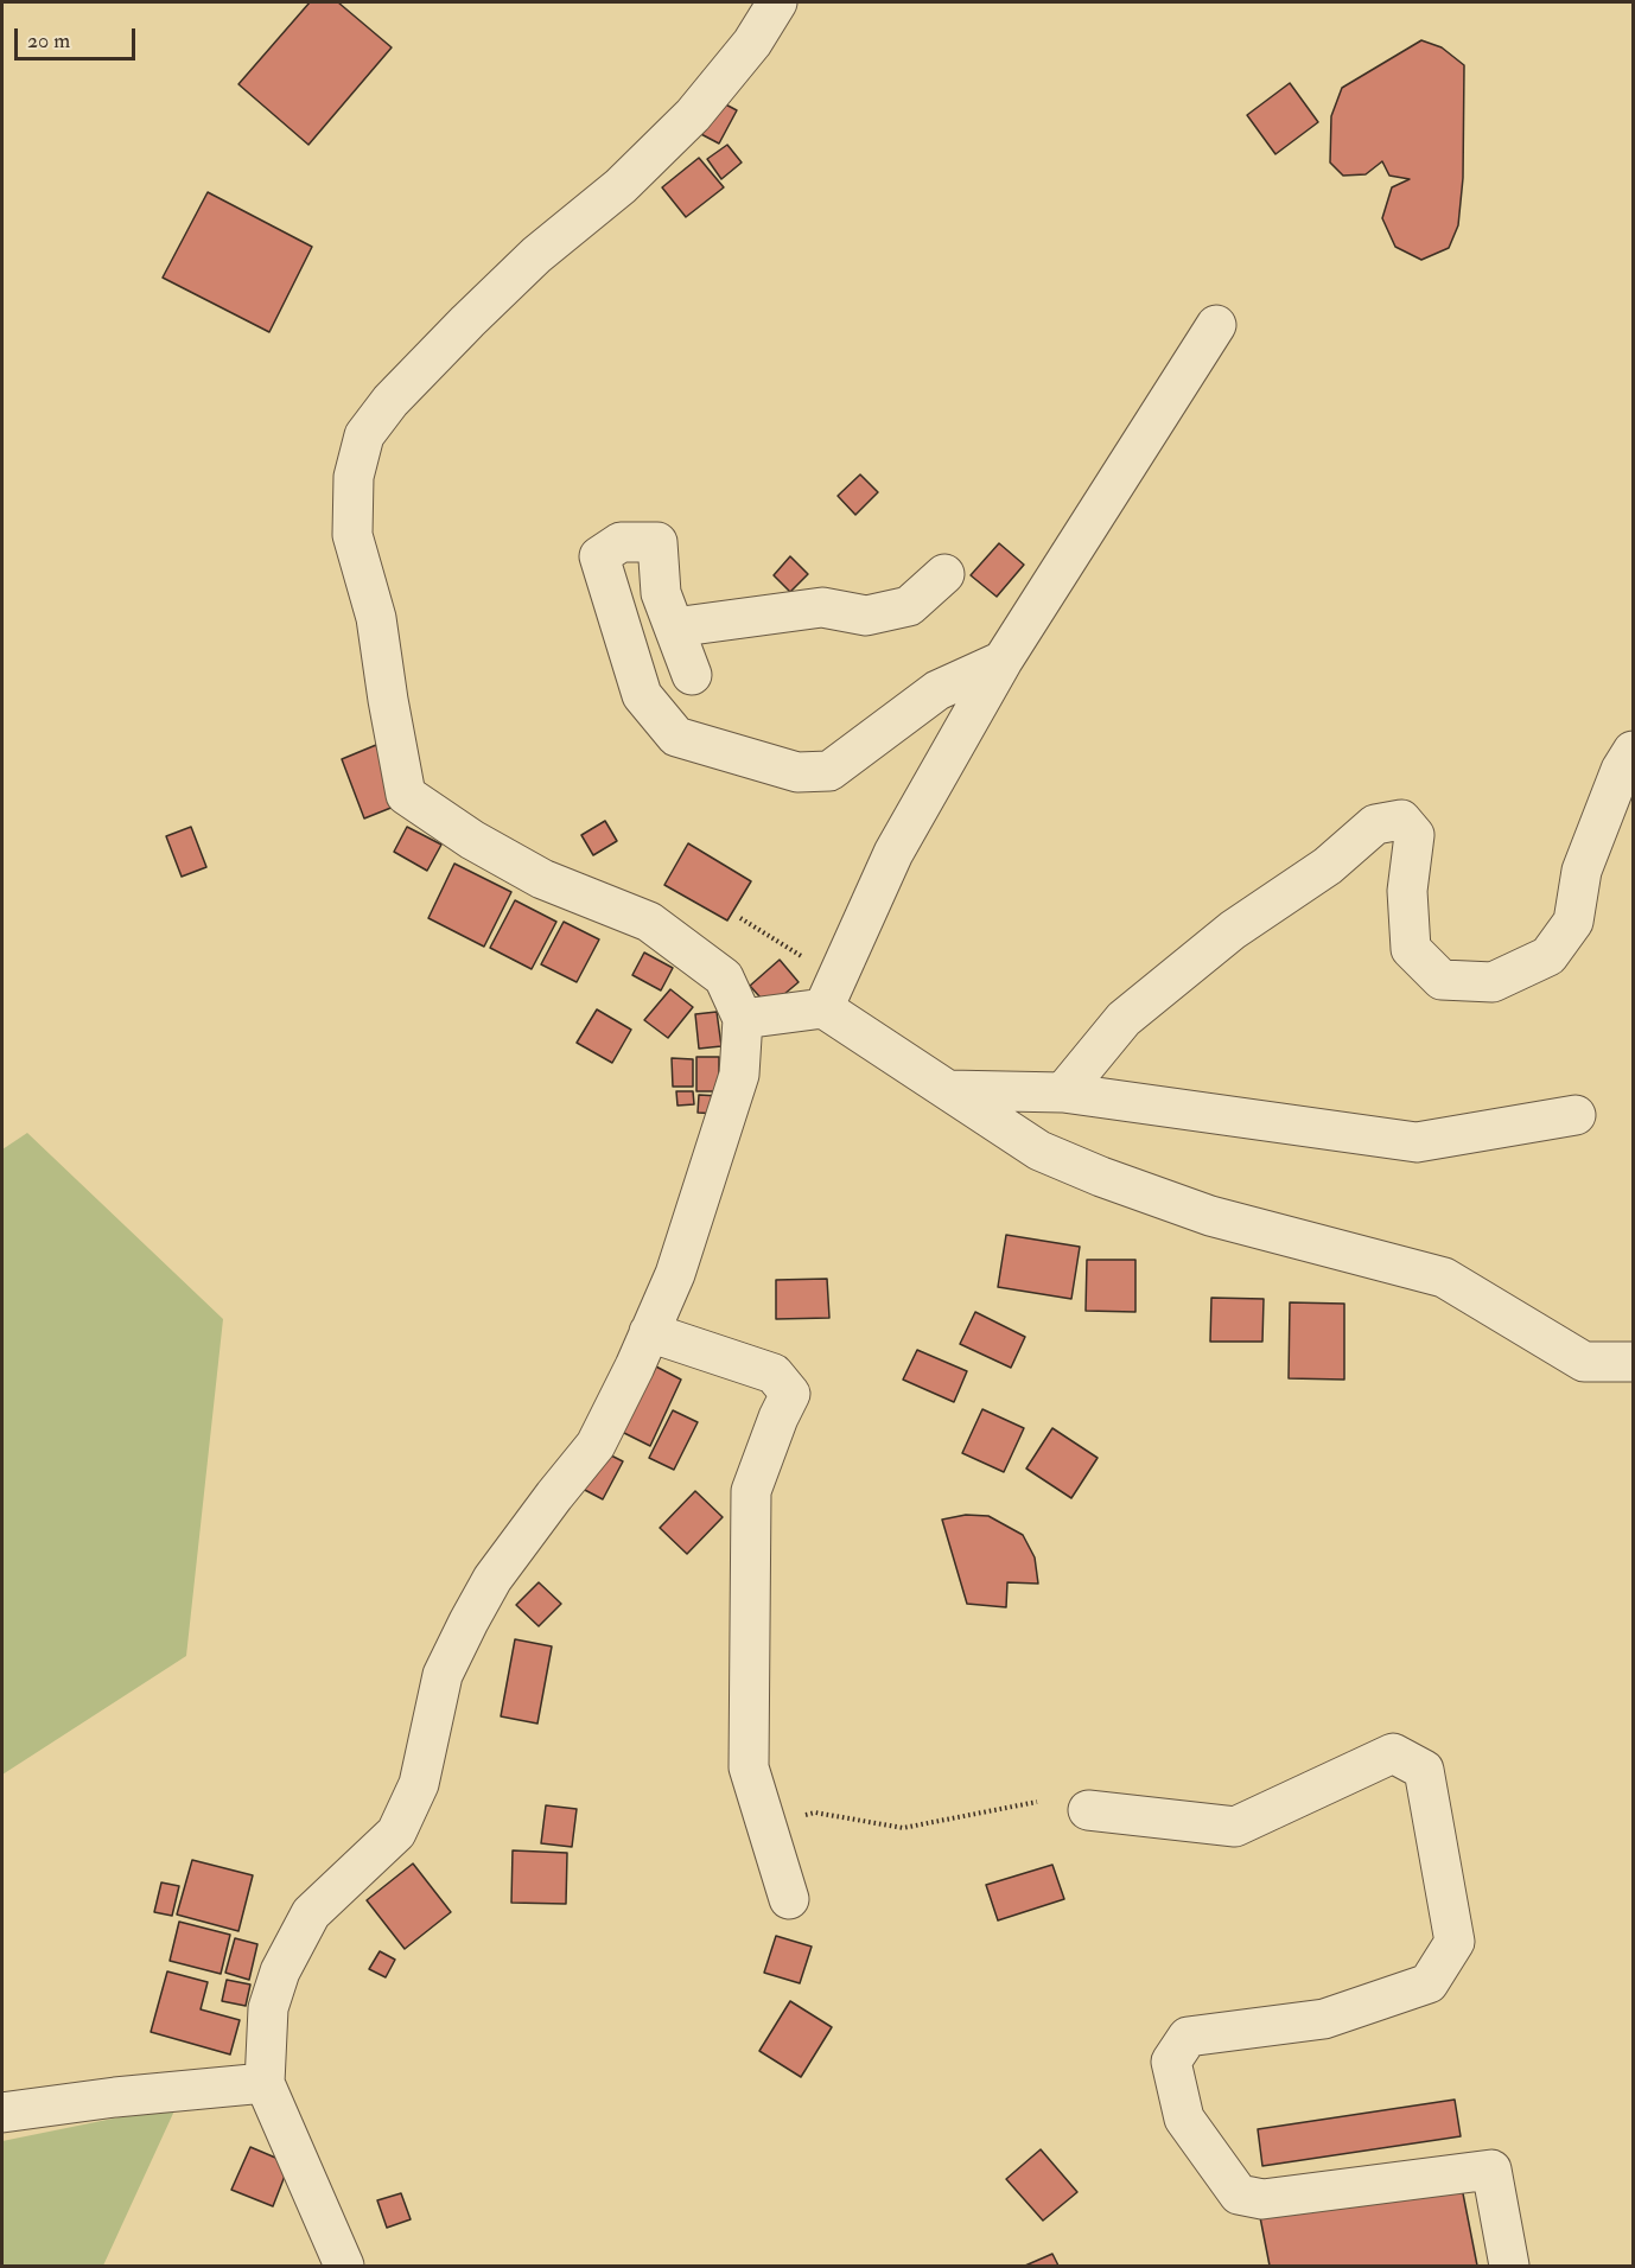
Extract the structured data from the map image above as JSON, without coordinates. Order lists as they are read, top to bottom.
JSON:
{
  "scale_bar": "20 m"
}
